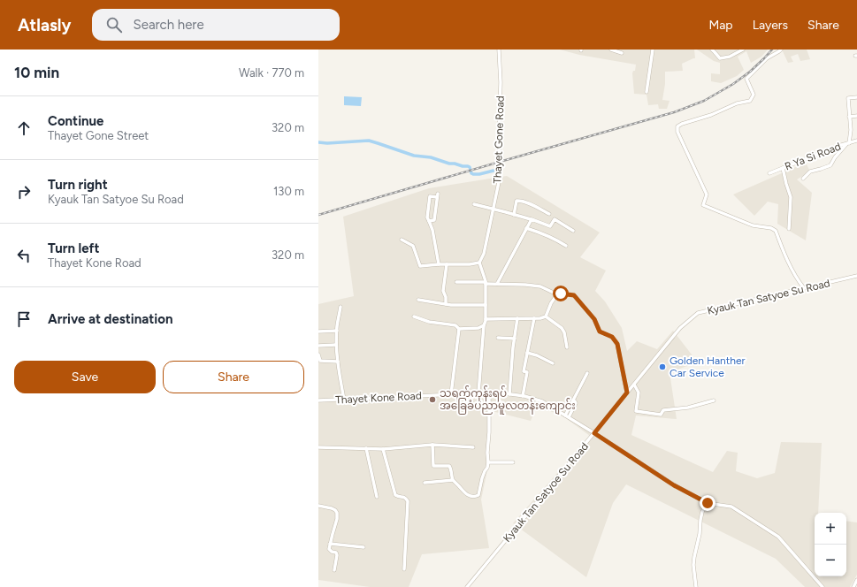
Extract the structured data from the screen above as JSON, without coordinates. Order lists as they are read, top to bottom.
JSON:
{
  "streets": {
    "street": [
      "Thayet Gone Road",
      "R Ya Si Road",
      "Kyauk Tan Satyoe Su Road",
      "Thayet Kone Road"
    ]
  },
  "crossings": [
    ["Kyauk Tan Satyoe Su Road", "Thayet Kone Road"]
  ],
  "places": ["Golden Hanther Car Service", "သရက်ကုန်းရပ် အခြေခံပညာမူလတန်းကျောင်း"],
  "page": {
    "header": "Atlasly",
    "search": "Search here",
    "nav": ["Map", "Layers", "Share"],
    "heading": ["10 min", "Walk · 770 m"],
    "list": [
      ["Continue", "Thayet Gone Street", "320 m"],
      ["Turn right", "Kyauk Tan Satyoe Su Road", "130 m"],
      ["Turn left", "Thayet Kone Road", "320 m"],
      "Arrive at destination"
    ],
    "buttons": ["Save", "Share"],
    "map_buttons": ["+", "−"]
  }
}
